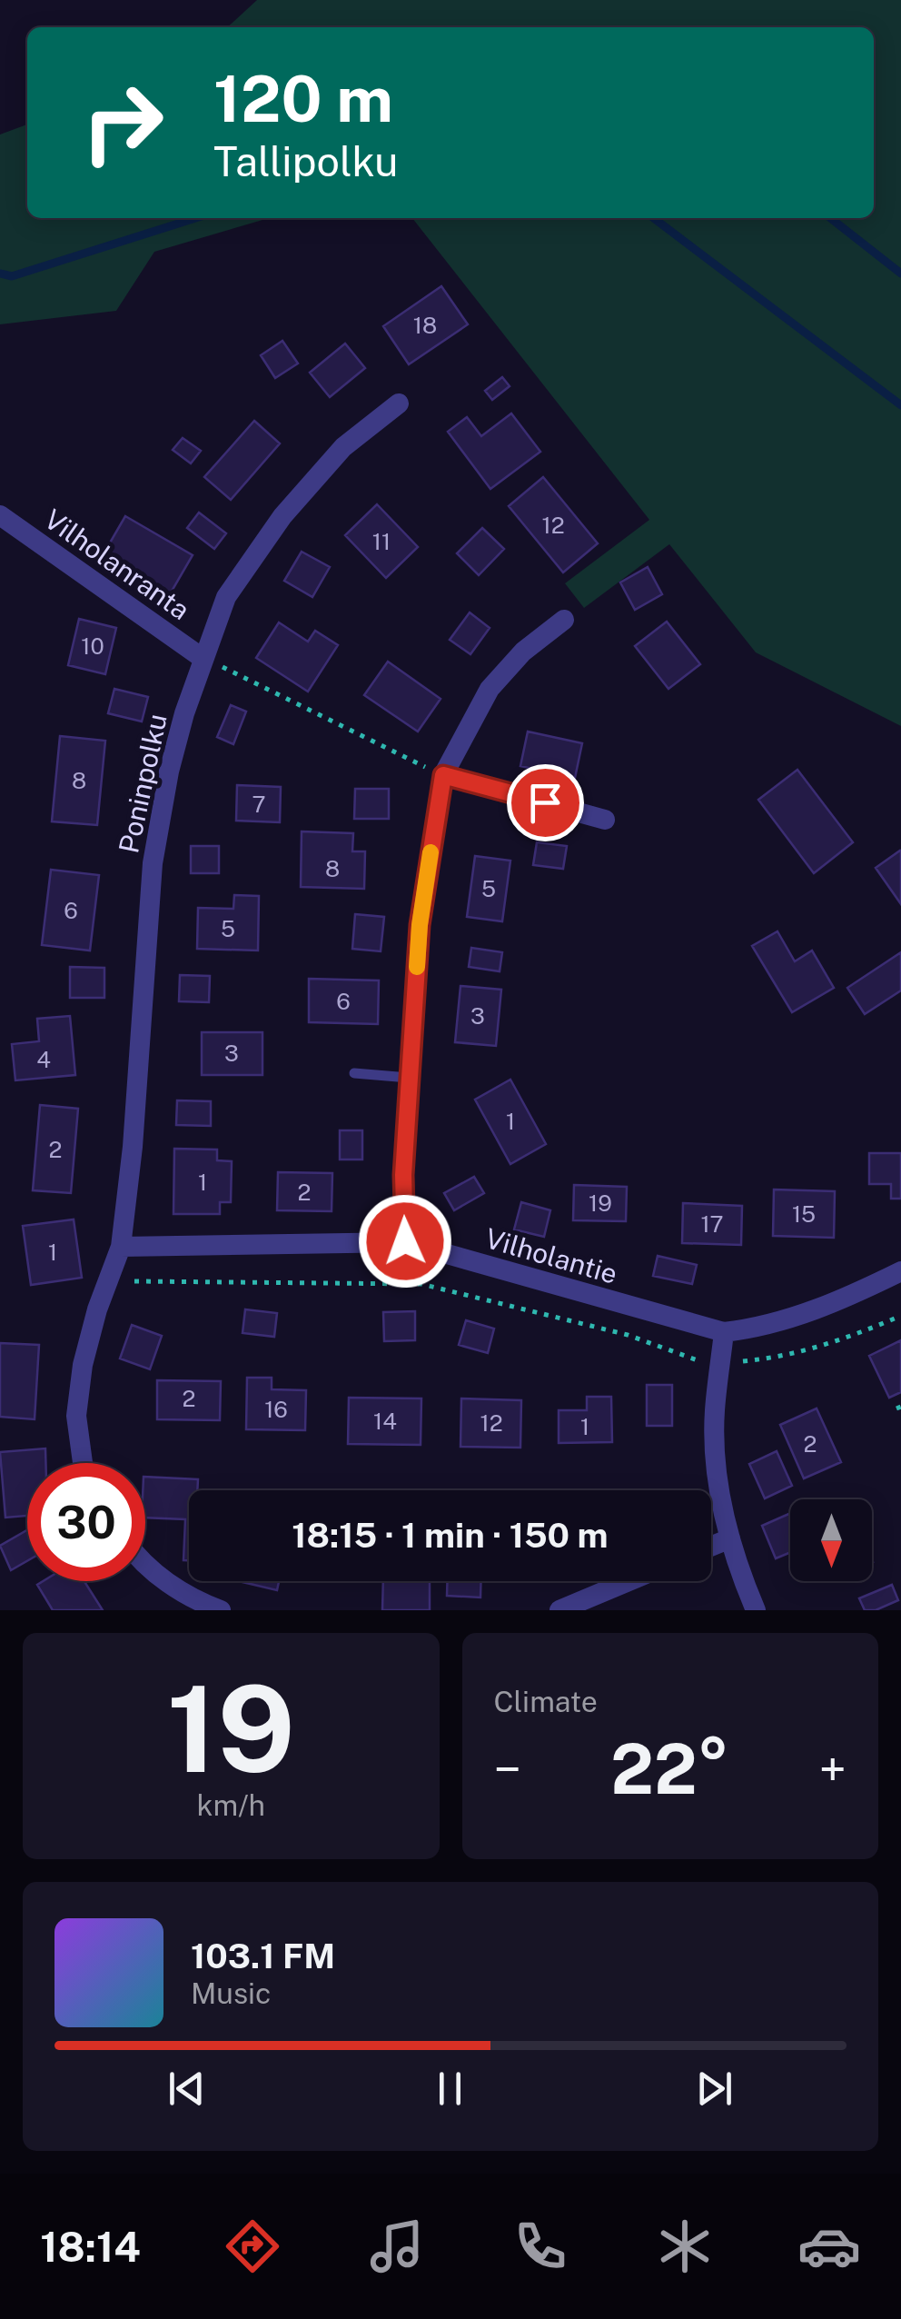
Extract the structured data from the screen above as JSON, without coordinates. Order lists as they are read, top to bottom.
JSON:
{
  "streets": {
    "street": ["Vilholanranta", "Poninpolku", "Vilholantie"]
  },
  "crossings": [
    ["Vilholanranta", "Poninpolku"],
    ["Poninpolku", "Vilholantie"]
  ],
  "house_numbers": [
    "18",
    "12",
    "11",
    "10",
    "8",
    "7",
    "8",
    "5",
    "6",
    "5",
    "6",
    "3",
    "3",
    "4",
    "1",
    "2",
    "1",
    "2",
    "19",
    "15",
    "17",
    "1",
    "2",
    "16",
    "14",
    "12",
    "1",
    "2"
  ],
  "north": "bottom",
  "page": {
    "turn": ["120 m", "Tallipolku"],
    "limit": "30",
    "trip": "18:15 · 1 min · 150 m",
    "tile": [
      ["19", "km/h"],
      "Climate"
    ],
    "heat": ["−", "22°", "+"],
    "song": ["103.1 FM", "Music"],
    "tabs": "18:14"
  }
}
